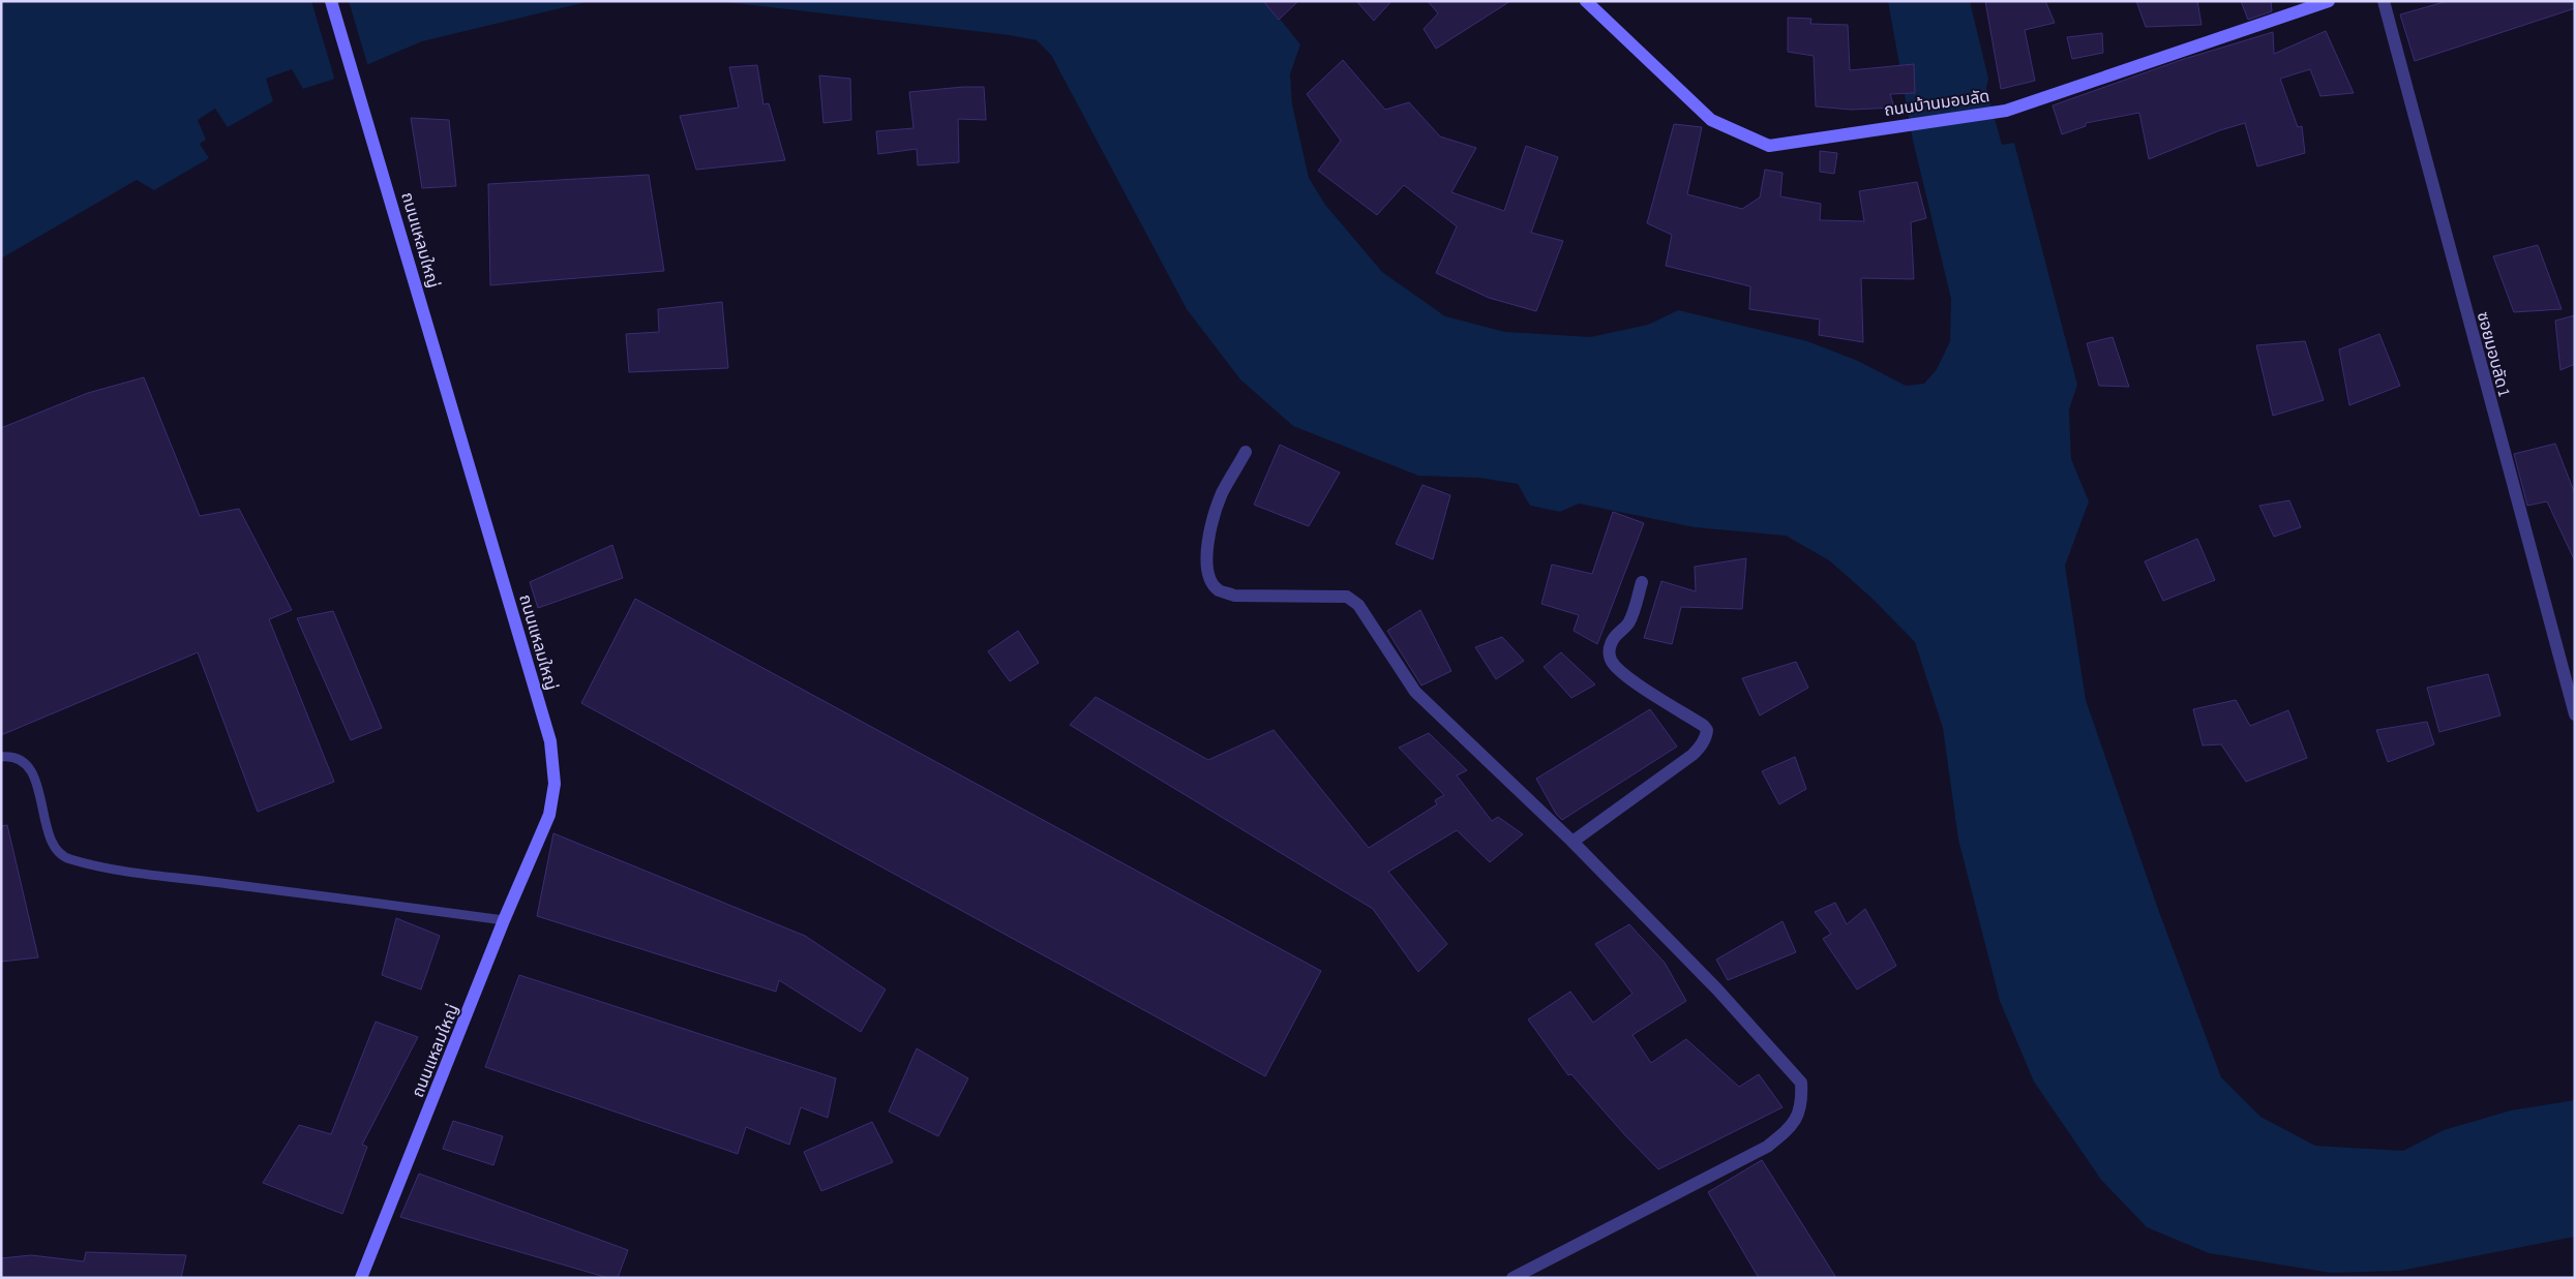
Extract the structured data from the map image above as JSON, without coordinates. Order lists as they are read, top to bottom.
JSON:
{
  "streets": {
    "street": ["ถนนบ้านมอบลัด", "ถนนแหลมใหญ่", "ซอยมอบลัด 1"]
  }
}
